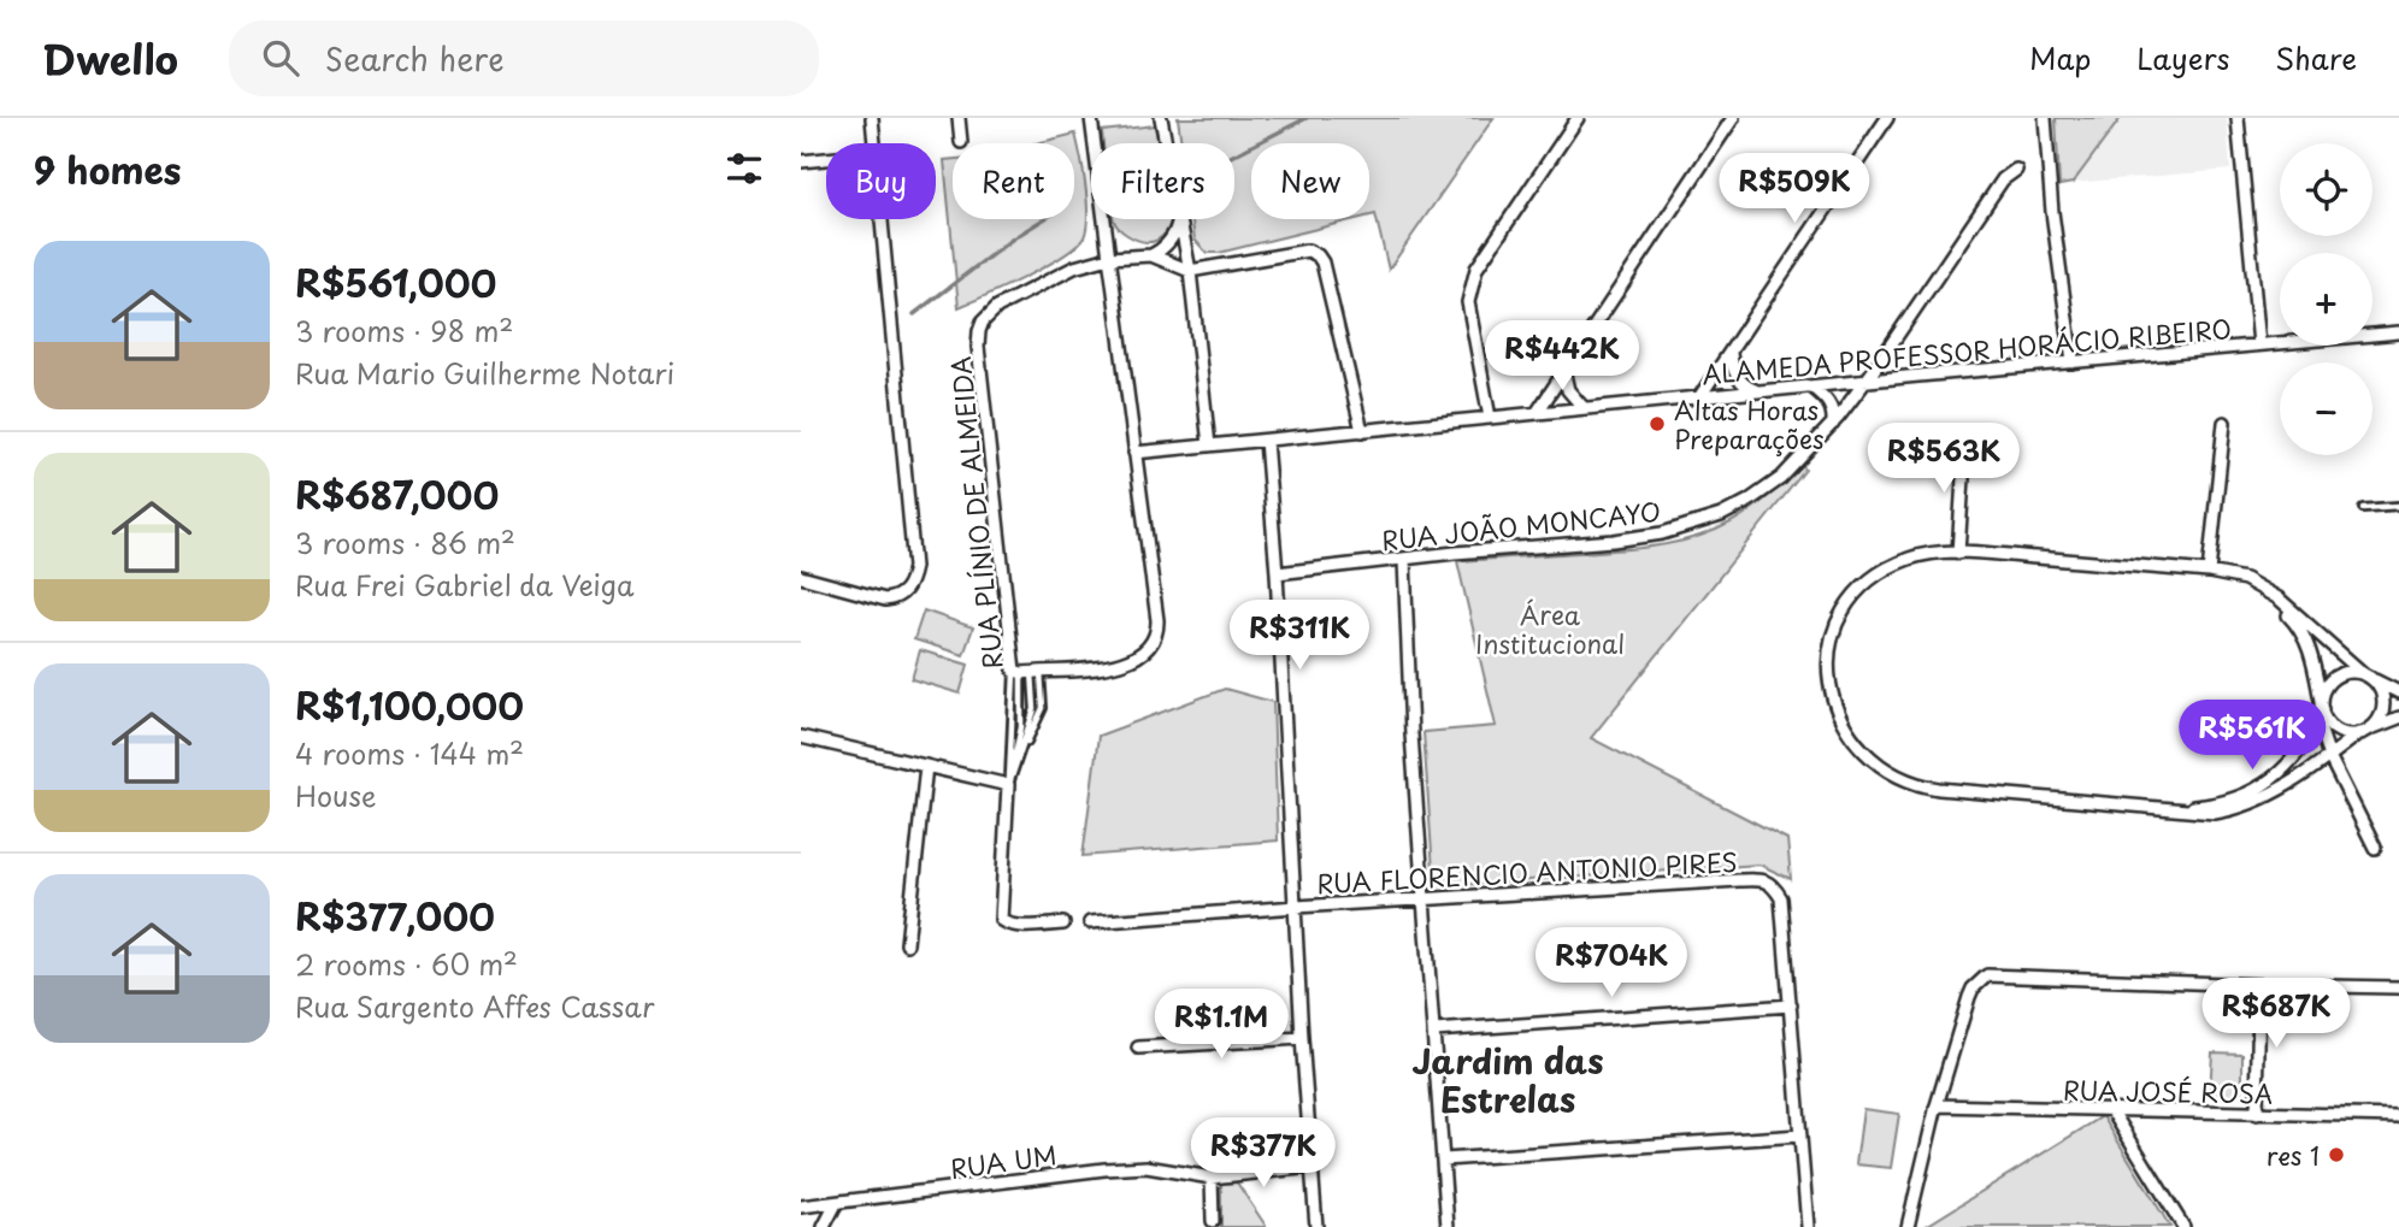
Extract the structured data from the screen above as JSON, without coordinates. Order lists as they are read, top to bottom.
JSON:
{
  "streets": {
    "street": [
      "ALAMEDA PROFESSOR HORÁCIO RIBEIRO",
      "RUA PLÍNIO DE ALMEIDA",
      "RUA JOÃO MONCAYO",
      "RUA FLORENCIO ANTONIO PIRES",
      "RUA JOSÉ ROSA",
      "RUA UM"
    ]
  },
  "crossings": [
    ["ALAMEDA PROFESSOR HORÁCIO RIBEIRO", "RUA JOÃO MONCAYO"]
  ],
  "districts": ["Jardim das Estrelas"],
  "parks": ["Área Institucional"],
  "places": ["Altas Horas Preparações", "res 1"],
  "page": {
    "header": "Dwello",
    "search": "Search here",
    "nav": ["Map", "Layers", "Share"],
    "heading": "9 homes",
    "map_buttons": ["+", "−"],
    "chip": [
      "Buy",
      "Rent",
      "Filters",
      "New"
    ],
    "price": [
      "R$509K",
      "R$442K",
      "R$563K",
      "R$311K",
      "R$561K",
      "R$704K",
      "R$687K",
      "R$1.1M",
      "R$377K"
    ],
    "list": [
      {
        "name": "R$561,000",
        "note": "3 rooms · 98 m² · Rua Mario Guilherme Notari"
      },
      {
        "name": "R$687,000",
        "note": "3 rooms · 86 m² · Rua Frei Gabriel da Veiga"
      },
      {
        "name": "R$1,100,000",
        "note": "4 rooms · 144 m² · House"
      },
      {
        "name": "R$377,000",
        "note": "2 rooms · 60 m² · Rua Sargento Affes Cassar"
      }
    ]
  }
}
